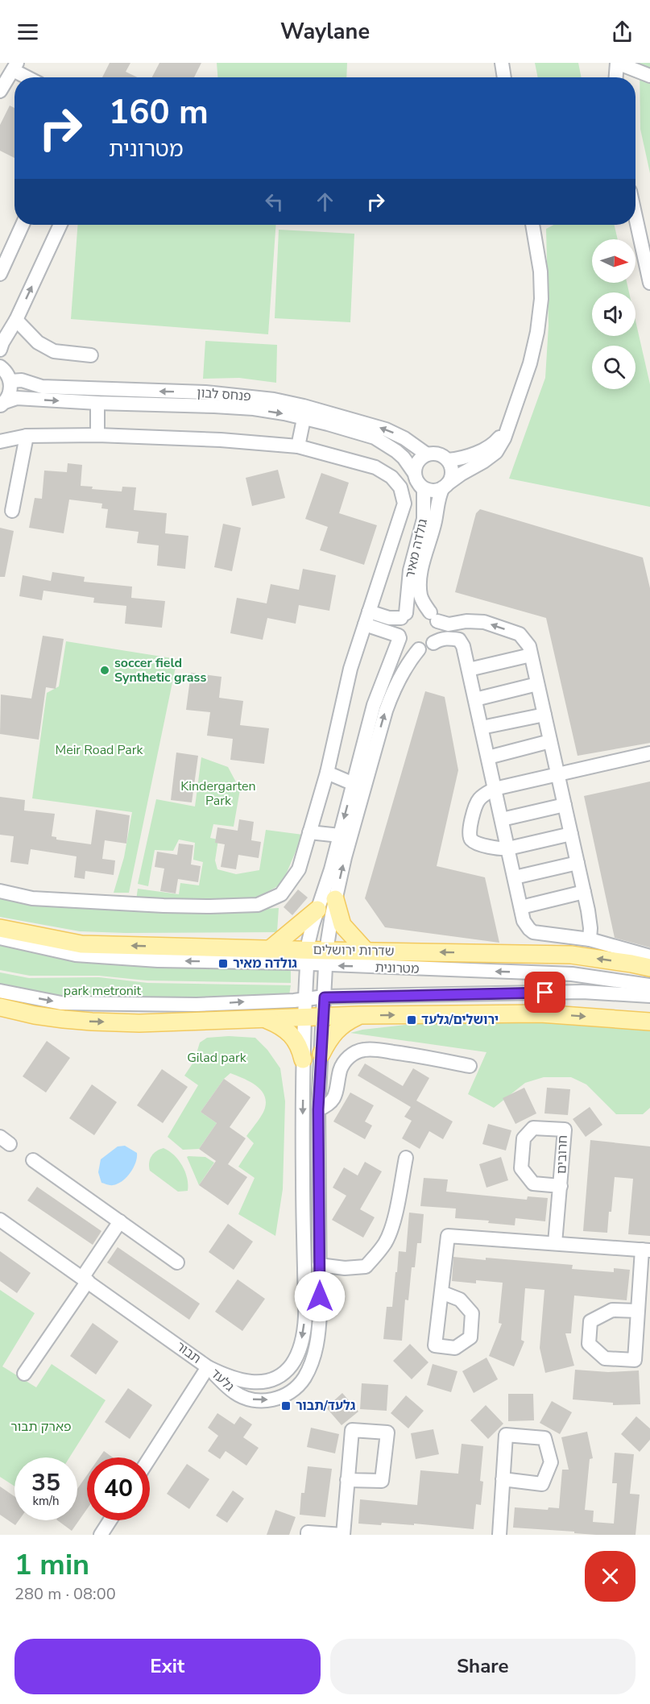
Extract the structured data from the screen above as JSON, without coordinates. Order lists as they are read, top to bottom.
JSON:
{
  "streets": {
    "main road": ["שדרות ירושלים"],
    "street": [
      "פנחס לבון",
      "גולדה מאיר",
      "מטרונית",
      "חרובים",
      "תבור",
      "גלעד"
    ]
  },
  "crossings": [
    ["פנחס לבון", "גולדה מאיר"],
    ["שדרות ירושלים", "מטרונית"],
    ["תבור", "גלעד"]
  ],
  "parks": [
    "Meir Road Park",
    "Kindergarten Park",
    "park metronit",
    "Gilad park",
    "פארק תבור"
  ],
  "places": {
    "other": ["soccer field Synthetic grass"],
    "transit": ["גולדה מאיר", "ירושלים/גלעד", "גלעד/תבור"]
  },
  "north": "right",
  "page": {
    "header": "Waylane",
    "turn": ["160 m", "מטרונית"],
    "speed": "35 km/h",
    "limit": "40",
    "heading": ["1 min", "280 m · 08:00"],
    "buttons": ["Exit", "Share"]
  }
}
